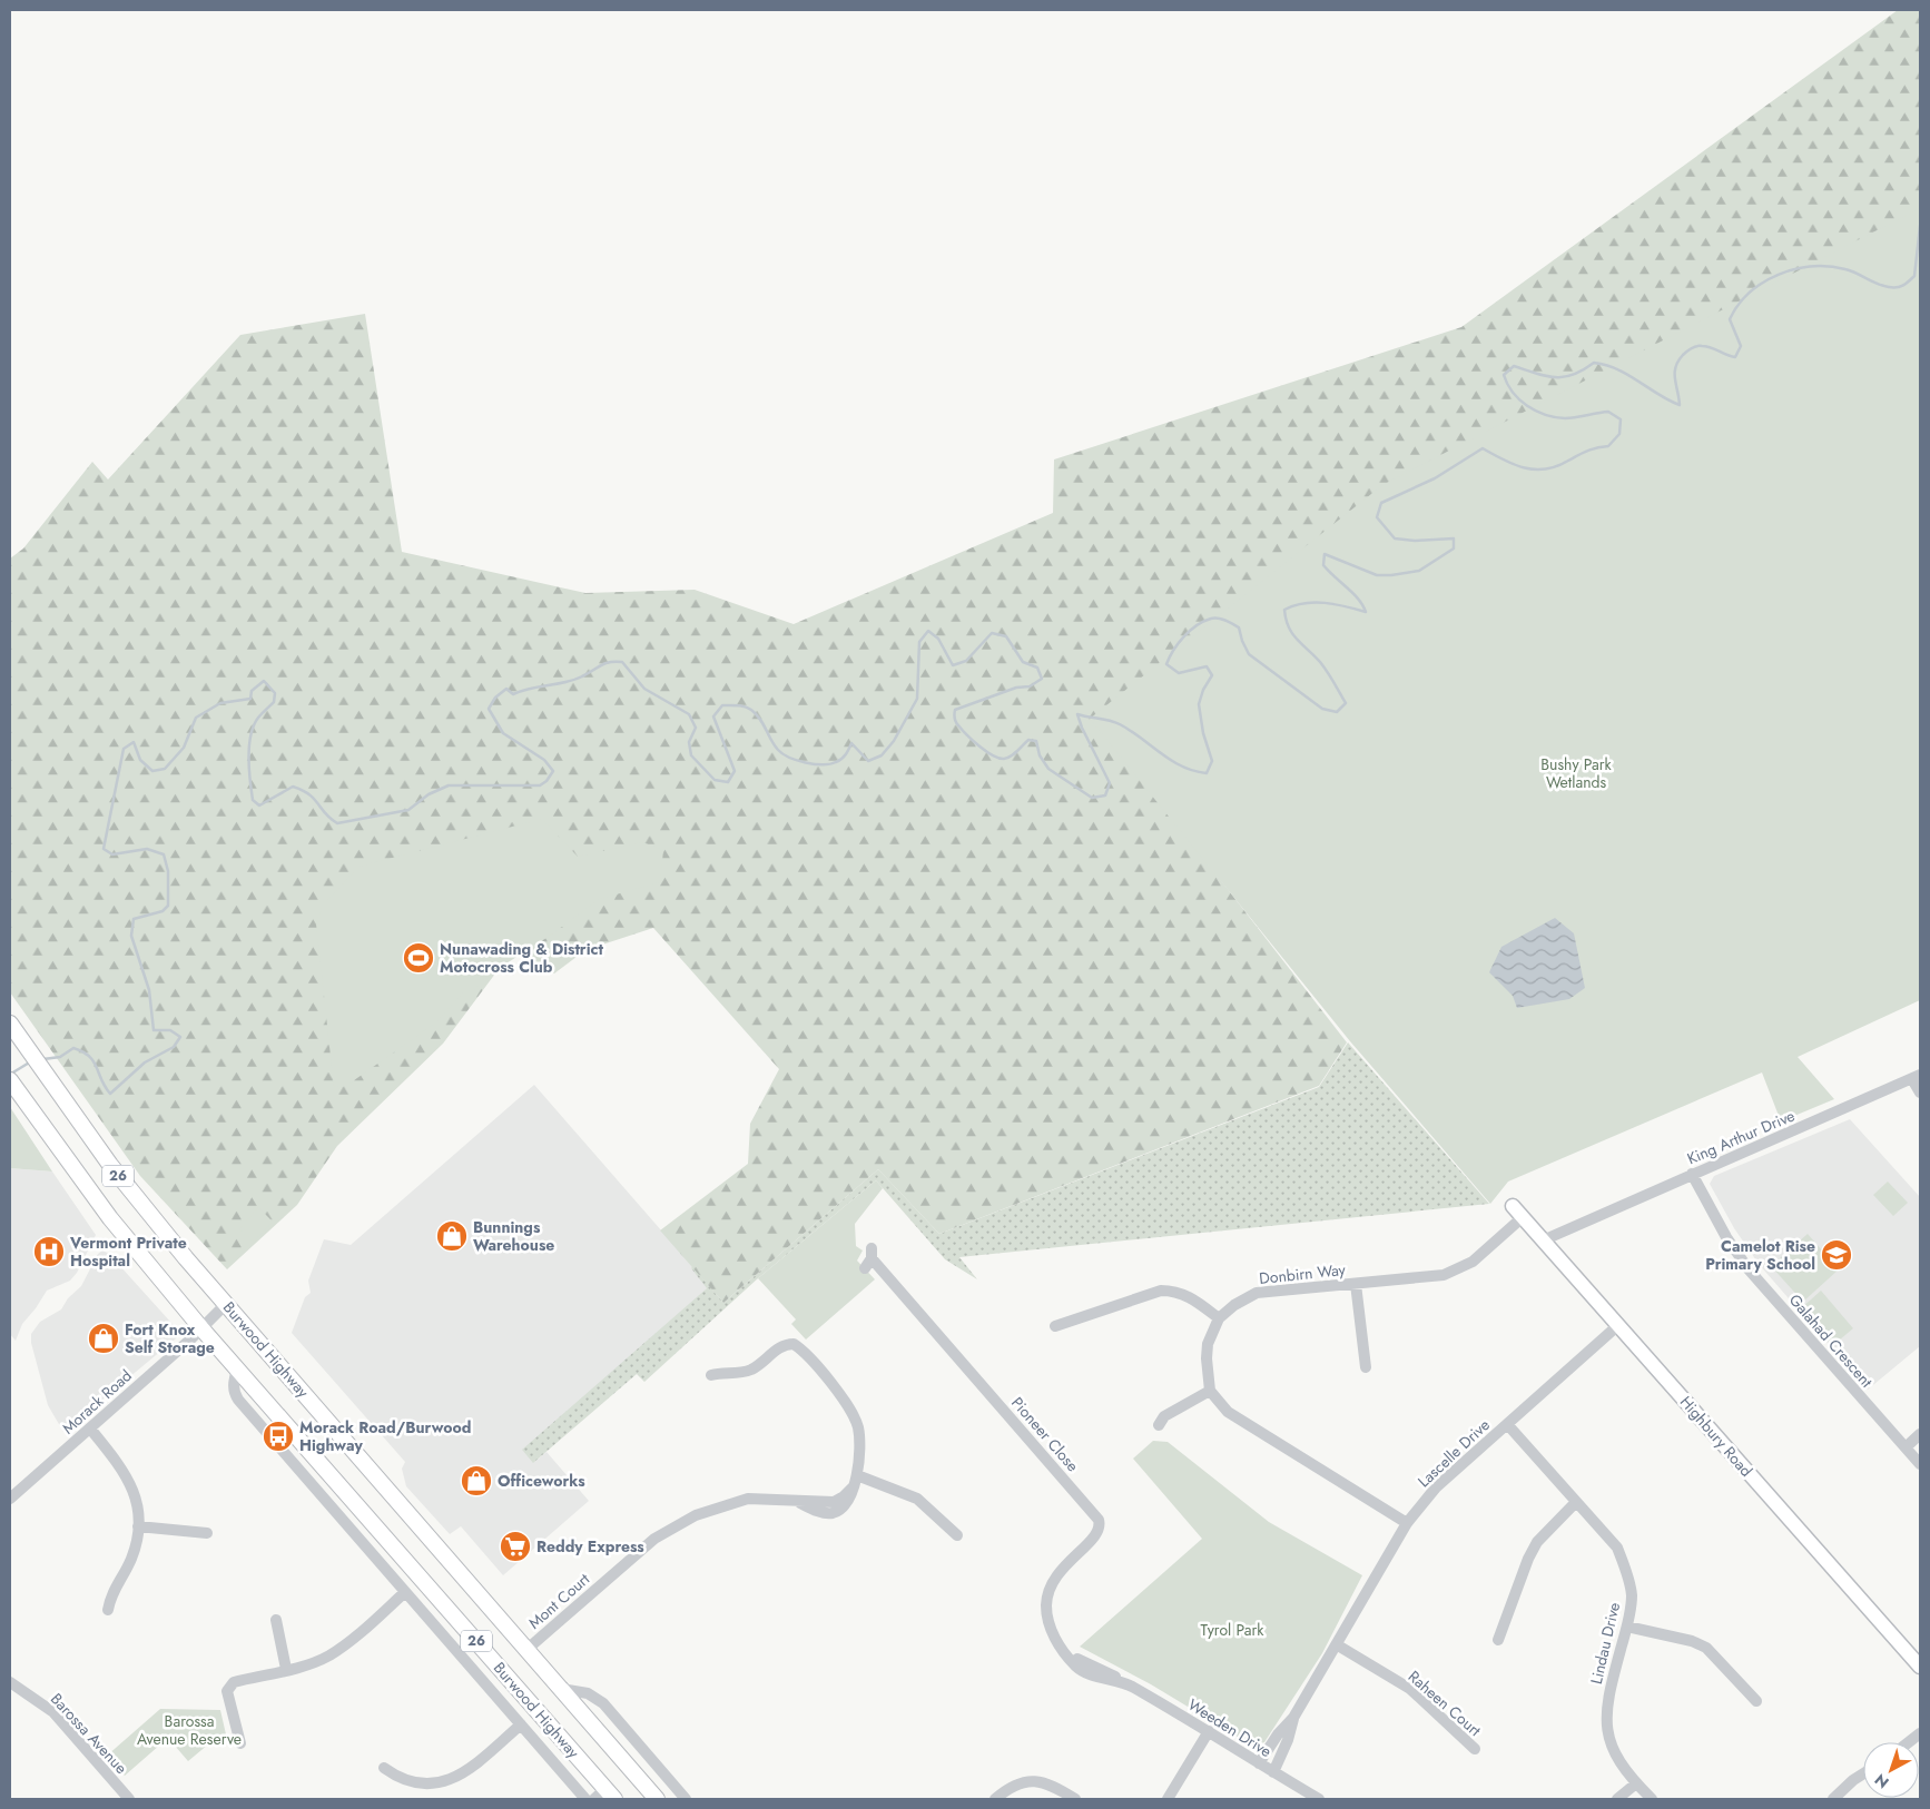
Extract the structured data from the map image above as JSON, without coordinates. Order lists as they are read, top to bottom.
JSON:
{
  "streets": {
    "highway": ["26", "Burwood Highway"],
    "main road": ["Highbury Road"],
    "street": [
      "King Arthur Drive",
      "Donbirn Way",
      "Galahad Crescent",
      "Morack Road",
      "Pioneer Close",
      "Lascelle Drive",
      "Mont Court",
      "Lindau Drive",
      "Raheen Court",
      "Weeden Drive",
      "Barossa Avenue"
    ]
  },
  "crossings": [
    ["King Arthur Drive", "Galahad Crescent"],
    ["King Arthur Drive", "Highbury Road"],
    ["Donbirn Way", "Highbury Road"],
    ["Burwood Highway", "Morack Road"],
    ["Burwood Highway", "Mont Court"],
    ["Pioneer Close", "Weeden Drive"],
    ["Highbury Road", "Lascelle Drive"],
    ["Lascelle Drive", "Lindau Drive"],
    ["Lascelle Drive", "Raheen Court"],
    ["Lascelle Drive", "Weeden Drive"]
  ],
  "parks": ["Bushy Park Wetlands", "Tyrol Park", "Barossa Avenue Reserve"],
  "places": {
    "sports": ["Nunawading & District Motocross Club"],
    "shop": ["Bunnings Warehouse", "Fort Knox Self Storage", "Officeworks"],
    "hospital": ["Vermont Private Hospital"],
    "school or university": ["Camelot Rise Primary School"],
    "bus stop": ["Morack Road/Burwood Highway"],
    "supermarket": ["Reddy Express"]
  },
  "north": "bottom left"
}
